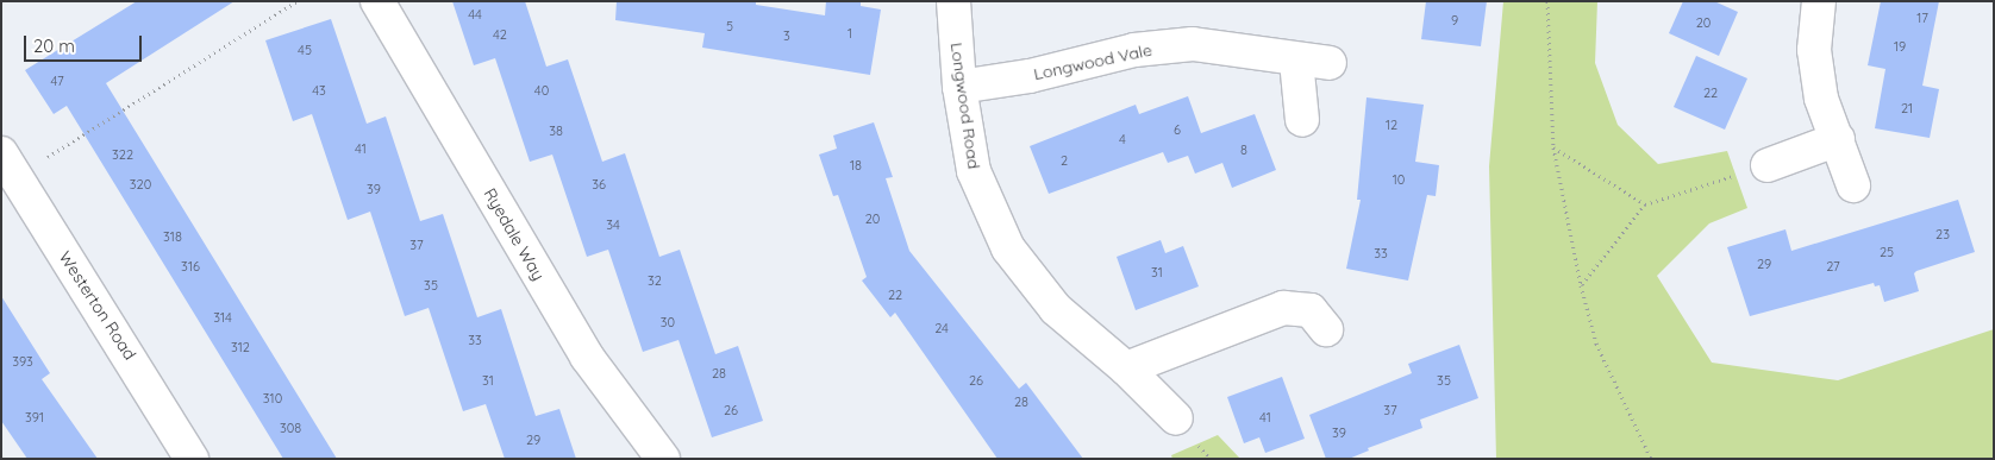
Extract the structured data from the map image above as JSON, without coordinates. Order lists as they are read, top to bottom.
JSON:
{
  "streets": {
    "street": [
      "Longwood Vale",
      "Longwood Road",
      "Ryedale Way",
      "Westerton Road"
    ]
  },
  "crossings": [
    ["Longwood Vale", "Longwood Road"]
  ],
  "house_numbers": [
    "44",
    "17",
    "9",
    "20",
    "5",
    "1",
    "42",
    "3",
    "19",
    "45",
    "47",
    "43",
    "40",
    "22",
    "21",
    "12",
    "6",
    "38",
    "4",
    "41",
    "8",
    "322",
    "2",
    "18",
    "10",
    "320",
    "36",
    "39",
    "20",
    "34",
    "23",
    "318",
    "37",
    "25",
    "33",
    "29",
    "316",
    "27",
    "31",
    "32",
    "35",
    "22",
    "314",
    "30",
    "24",
    "33",
    "312",
    "393",
    "28",
    "31",
    "26",
    "35",
    "310",
    "28",
    "26",
    "37",
    "391",
    "41",
    "308",
    "39",
    "29"
  ],
  "scale_bar": "20 m"
}
